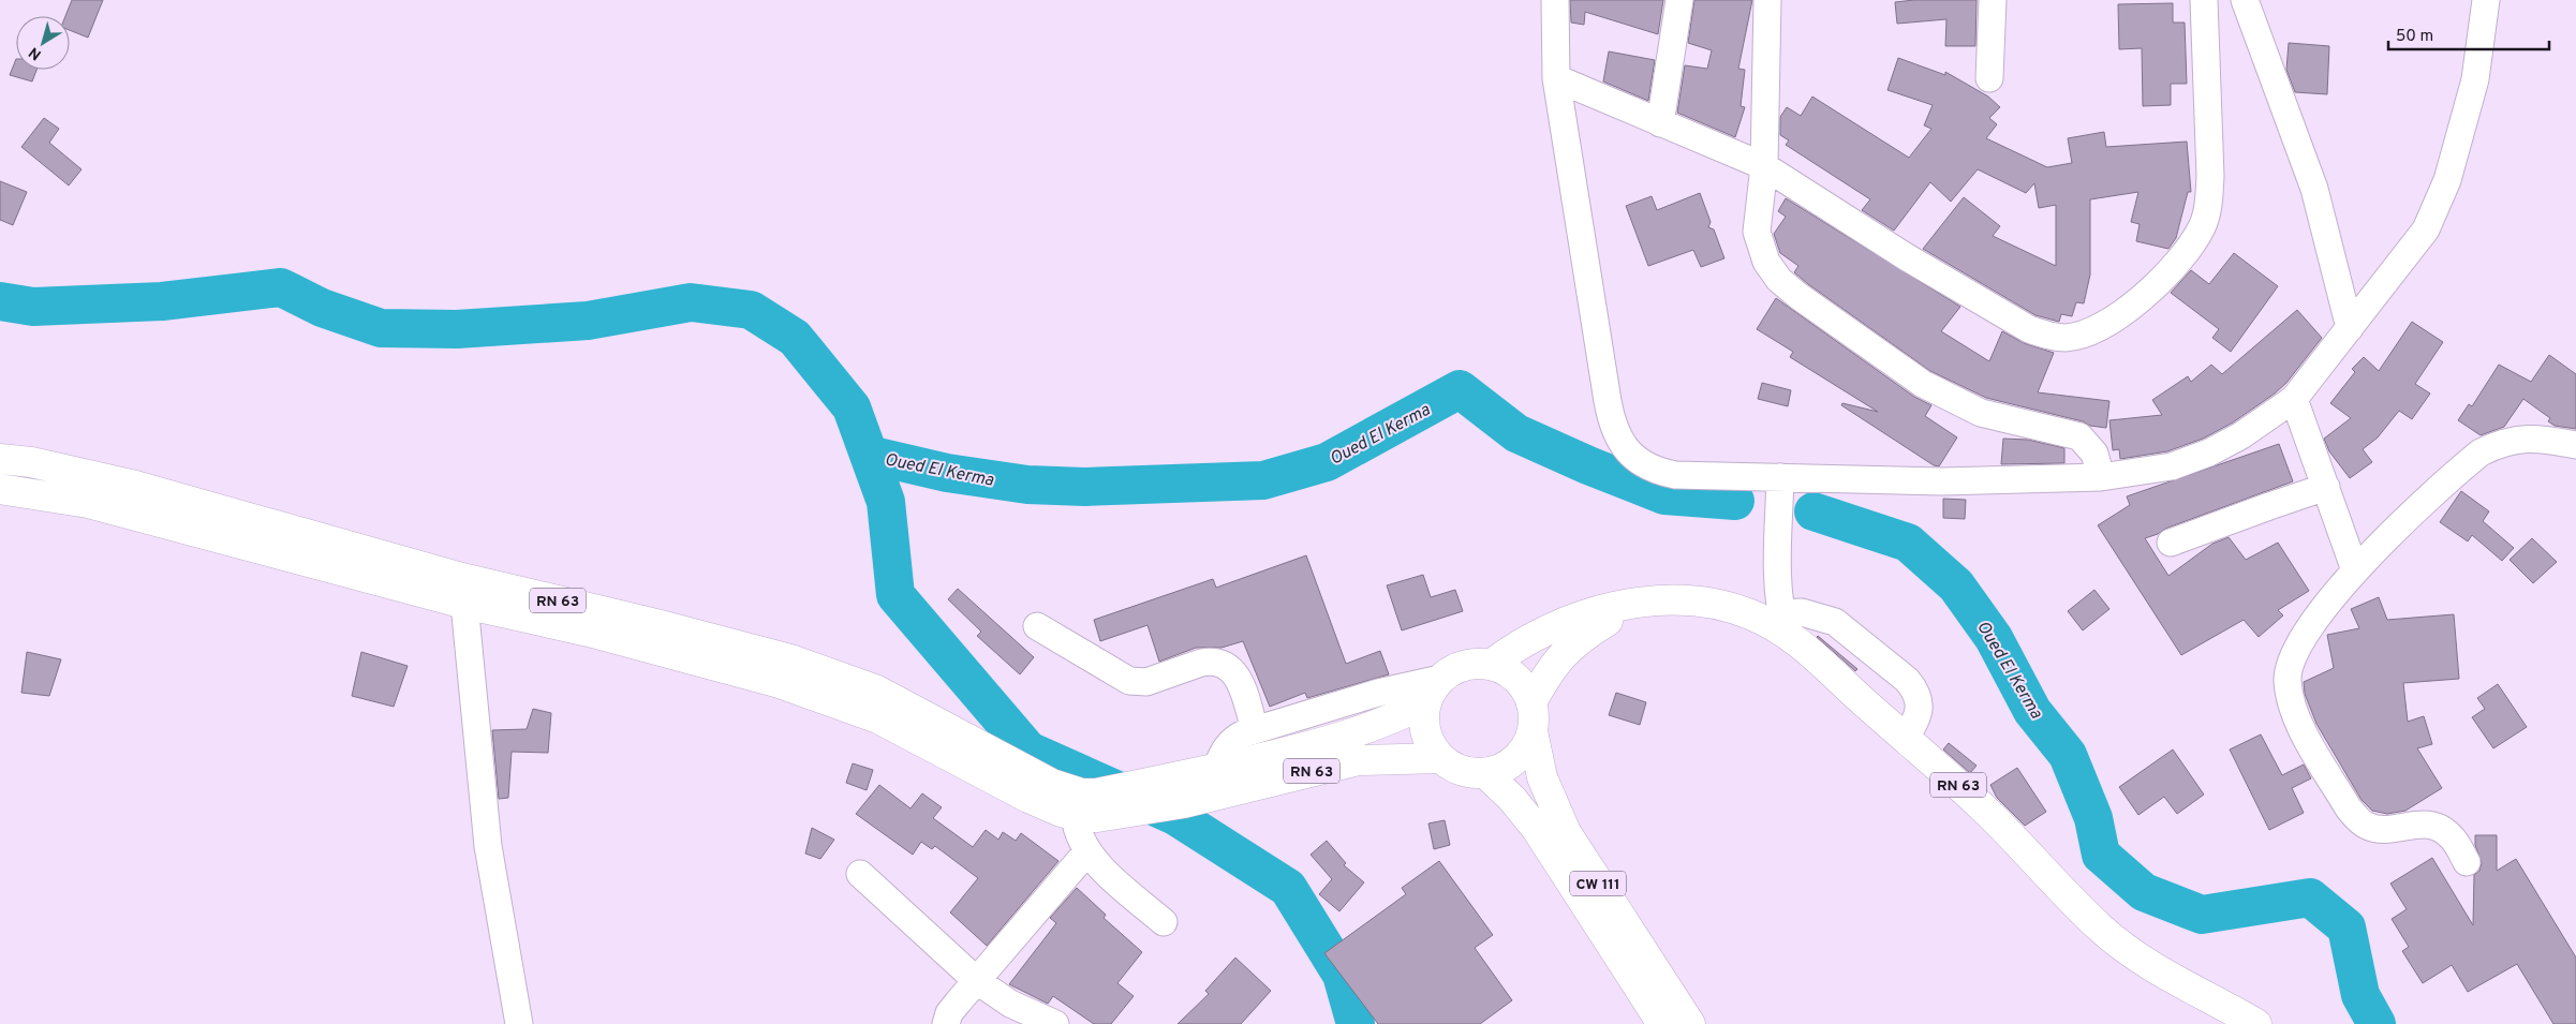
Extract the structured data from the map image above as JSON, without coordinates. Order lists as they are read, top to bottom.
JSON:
{
  "streets": {
    "main road": ["RN 63", "CW 111"]
  },
  "crossings": [
    ["RN 63", "CW 111"]
  ],
  "water": ["Oued El Kerma"],
  "scale_bar": "50 m",
  "north": "bottom left"
}
